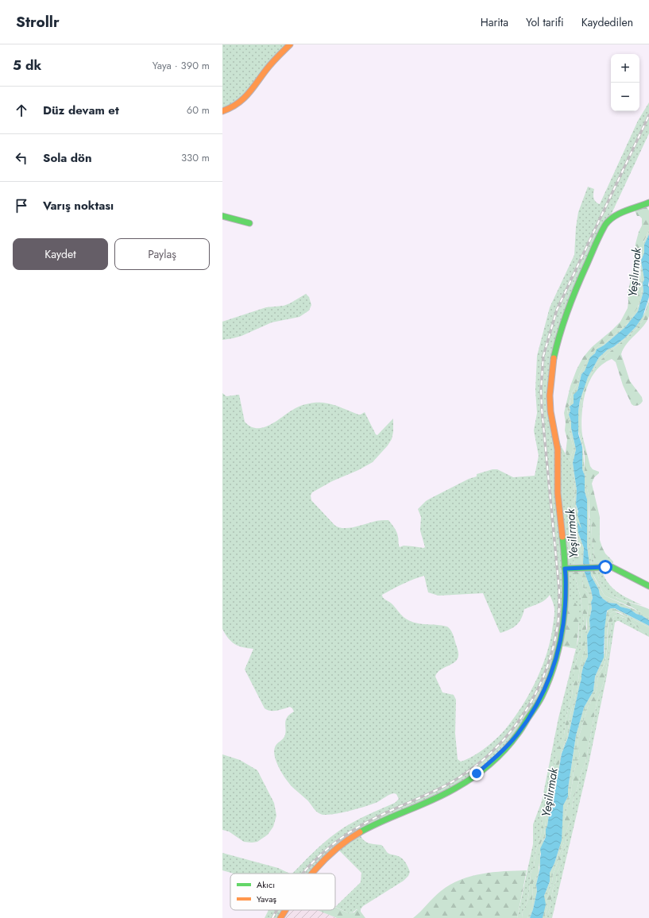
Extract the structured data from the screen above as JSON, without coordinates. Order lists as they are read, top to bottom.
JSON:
{
  "water": ["Yeşilırmak"],
  "legend": ["Akıcı", "Yavaş"],
  "page": {
    "header": "Strollr",
    "nav": ["Harita", "Yol tarifi", "Kaydedilen"],
    "heading": ["5 dk", "Yaya · 390 m"],
    "map_buttons": ["+", "−"],
    "list": [
      ["Düz devam et", "60 m"],
      ["Sola dön", "330 m"],
      "Varış noktası"
    ],
    "buttons": ["Kaydet", "Paylaş"]
  }
}
